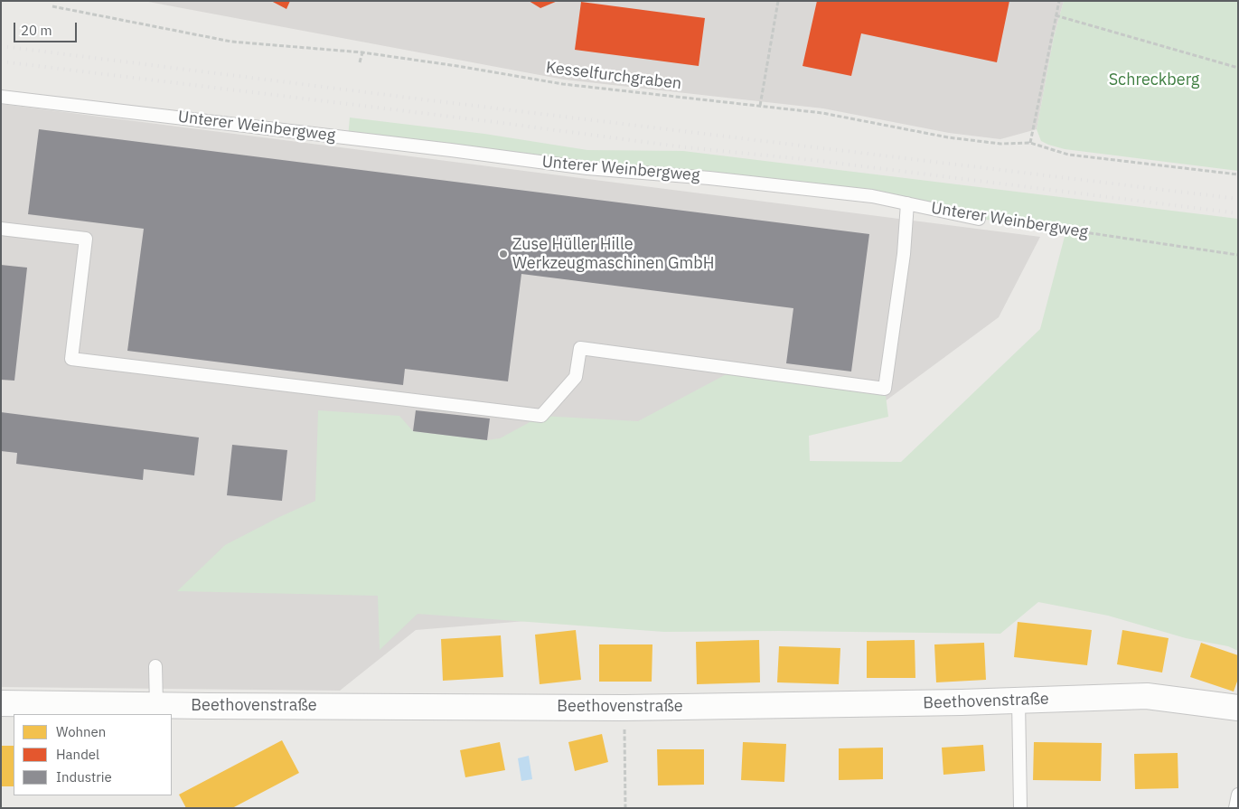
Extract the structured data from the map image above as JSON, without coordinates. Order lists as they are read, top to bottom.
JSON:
{
  "streets": {
    "street": ["Beethovenstraße"],
    "lane": ["Unterer Weinbergweg"],
    "path": ["Kesselfurchgraben"]
  },
  "parks": ["Schreckberg"],
  "places": ["Zuse Hüller Hille Werkzeugmaschinen GmbH"],
  "legend": ["Wohnen", "Handel", "Industrie"],
  "scale_bar": "20 m"
}
